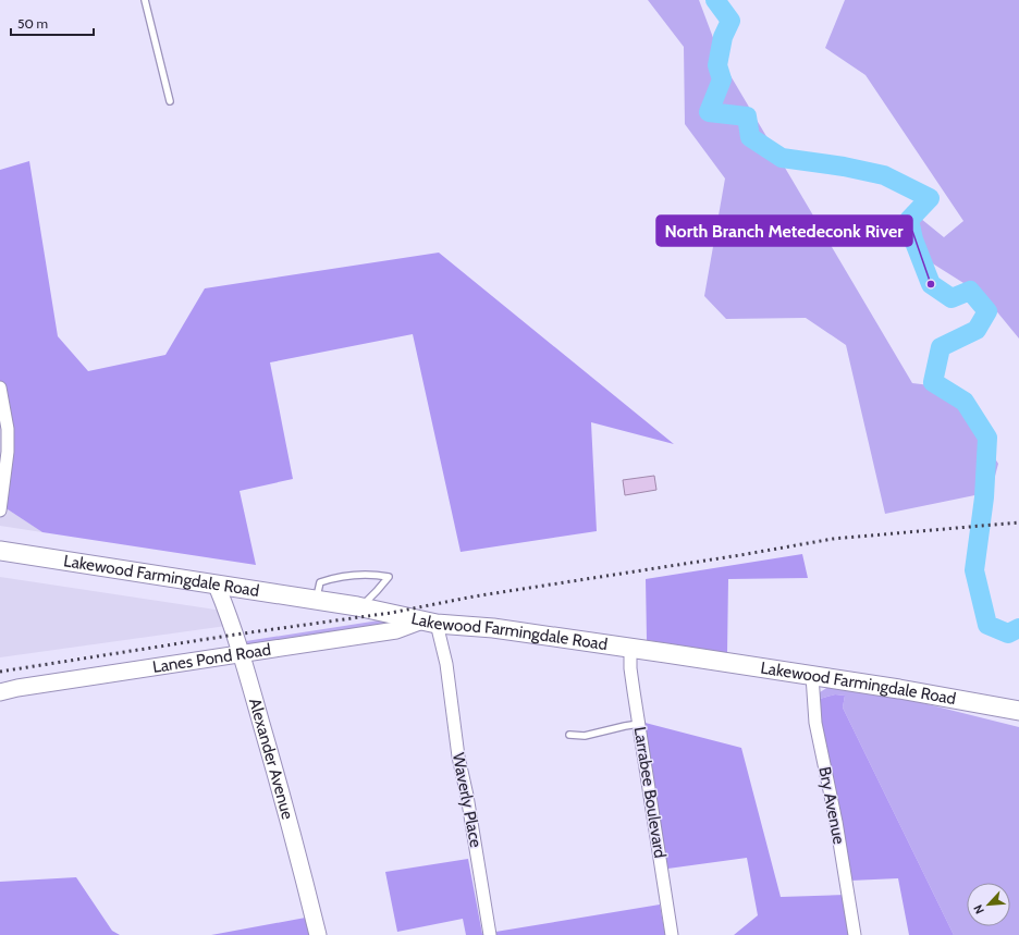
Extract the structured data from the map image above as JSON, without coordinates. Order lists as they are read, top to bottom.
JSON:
{
  "streets": {
    "main road": ["Lakewood Farmingdale Road"],
    "street": [
      "Lanes Pond Road",
      "Alexander Avenue",
      "Larrabee Boulevard",
      "Waverly Place",
      "Bry Avenue"
    ]
  },
  "crossings": [
    ["Lakewood Farmingdale Road", "Lanes Pond Road"],
    ["Lakewood Farmingdale Road", "Alexander Avenue"],
    ["Lakewood Farmingdale Road", "Larrabee Boulevard"],
    ["Lakewood Farmingdale Road", "Waverly Place"],
    ["Lakewood Farmingdale Road", "Bry Avenue"],
    ["Lanes Pond Road", "Alexander Avenue"],
    ["Lanes Pond Road", "Waverly Place"]
  ],
  "places": ["North Branch Metedeconk River"],
  "scale_bar": "50 m",
  "north": "bottom left"
}
